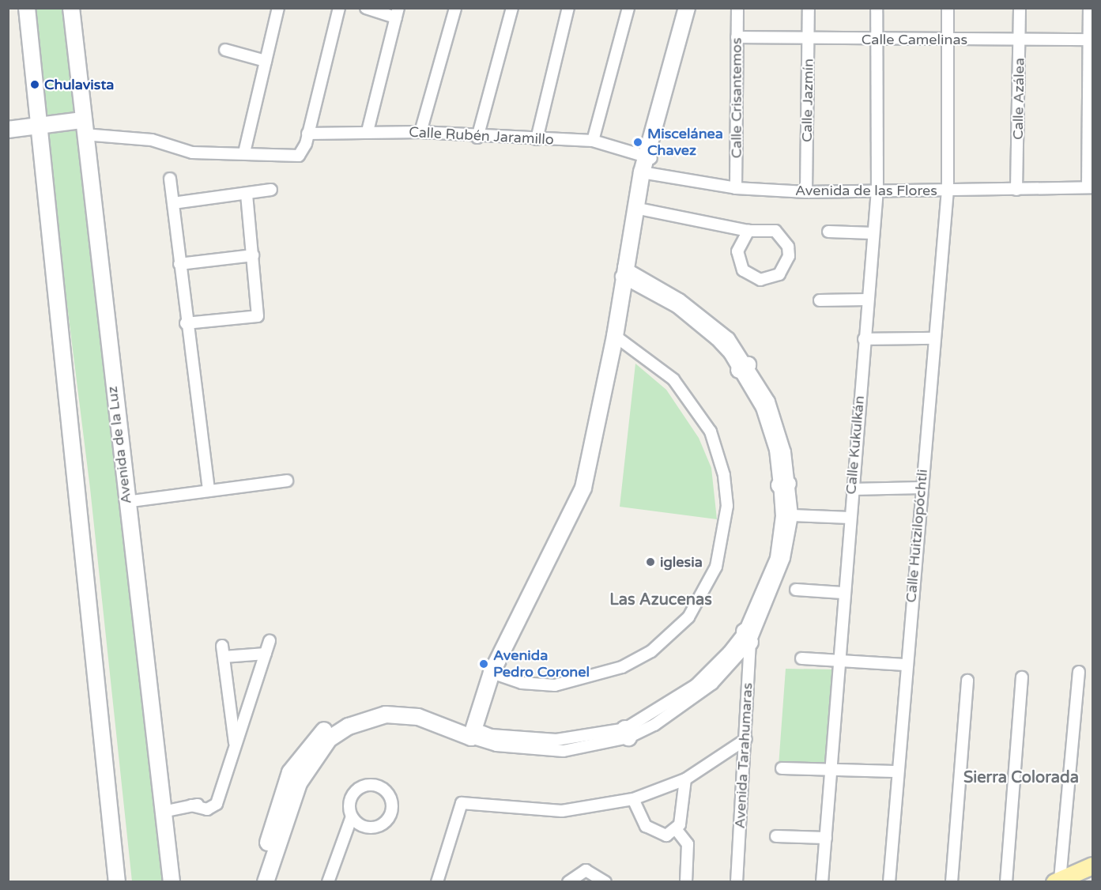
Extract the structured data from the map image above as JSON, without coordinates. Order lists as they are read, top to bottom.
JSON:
{
  "streets": {
    "main road": ["Avenida de la Luz"],
    "street": [
      "Calle Camelinas",
      "Calle Crisantemos",
      "Calle Azálea",
      "Calle Jazmín",
      "Calle Rubén Jaramillo",
      "Avenida de las Flores",
      "Calle Kukulkán",
      "Calle Huitzilopóchtli",
      "Avenida Tarahumaras"
    ]
  },
  "crossings": [
    ["Calle Camelinas", "Calle Crisantemos"],
    ["Calle Camelinas", "Calle Azálea"],
    ["Calle Camelinas", "Calle Jazmín"],
    ["Calle Camelinas", "Calle Kukulkán"],
    ["Calle Camelinas", "Calle Huitzilopóchtli"],
    ["Calle Crisantemos", "Avenida de las Flores"],
    ["Calle Azálea", "Avenida de las Flores"],
    ["Calle Jazmín", "Avenida de las Flores"],
    ["Calle Rubén Jaramillo", "Avenida de las Flores"],
    ["Avenida de las Flores", "Calle Kukulkán"],
    ["Avenida de las Flores", "Calle Huitzilopóchtli"]
  ],
  "districts": ["Las Azucenas", "Sierra Colorada"],
  "places": [
    "Chulavista",
    "Miscelánea Chavez",
    "iglesia",
    "Avenida Pedro Coronel"
  ]
}
